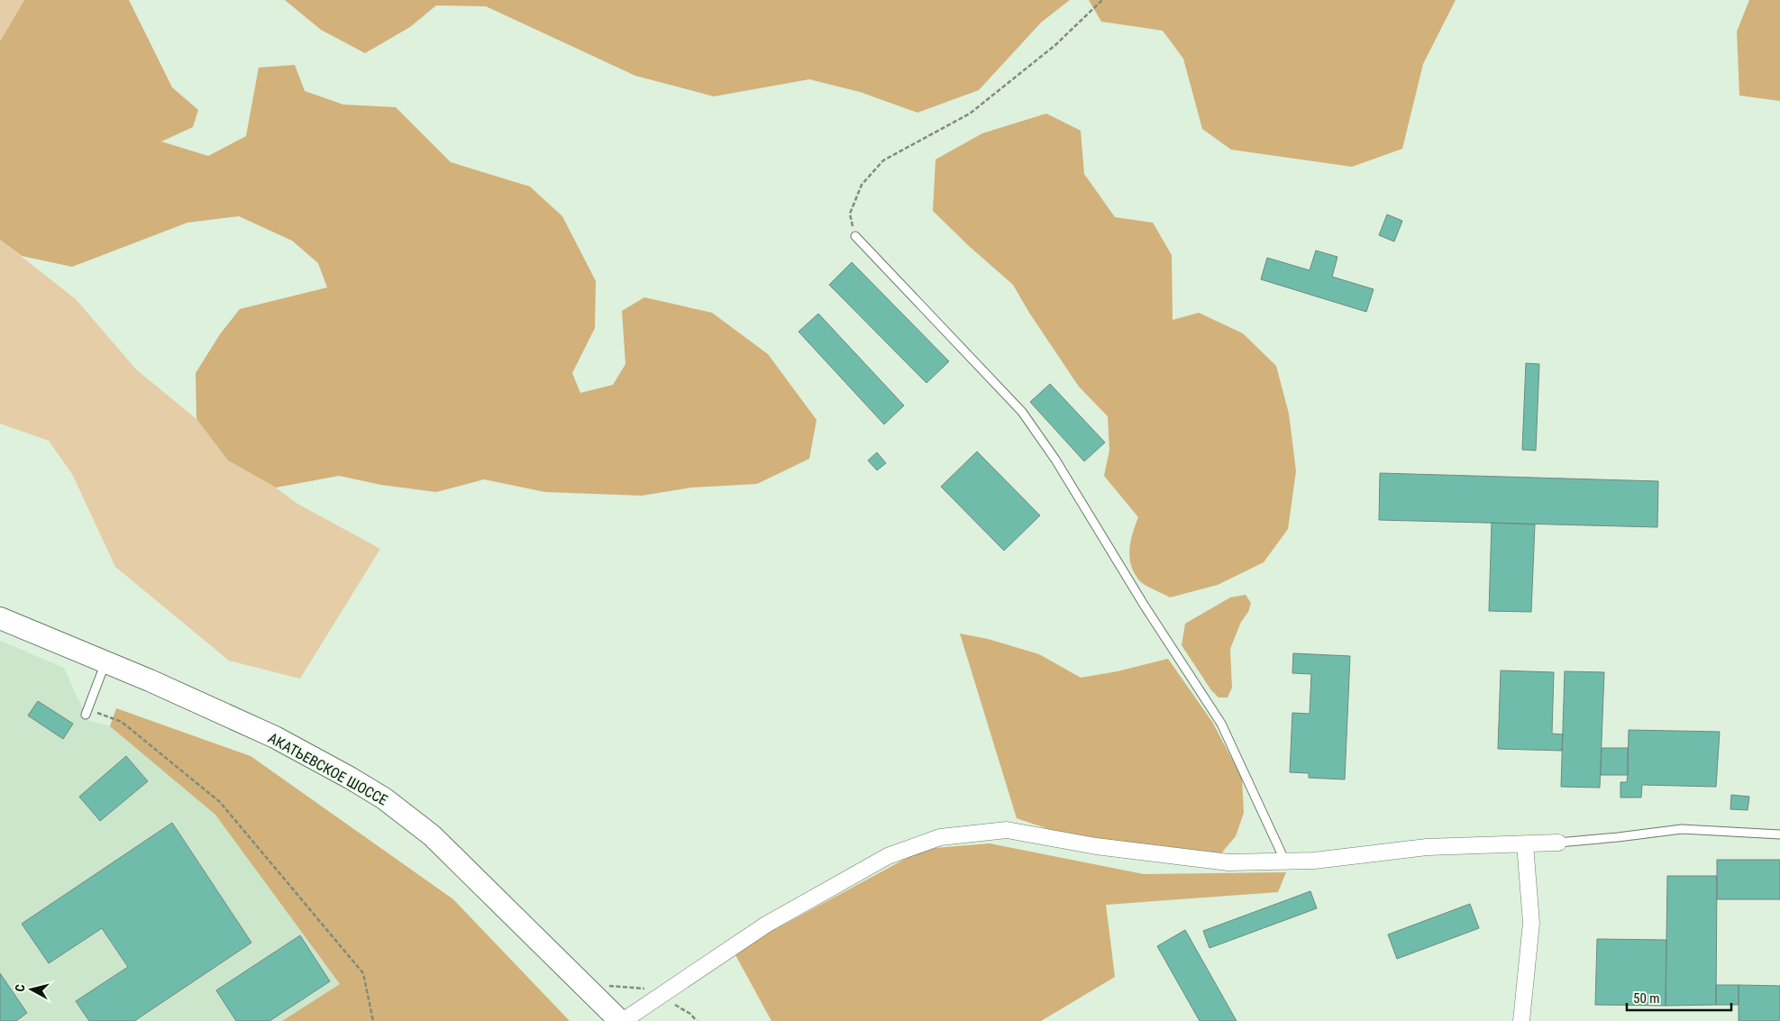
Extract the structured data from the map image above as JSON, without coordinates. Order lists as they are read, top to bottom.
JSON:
{
  "streets": {
    "street": ["АКАТЬЕВСКОЕ ШОССЕ"]
  },
  "scale_bar": "50 m",
  "north": "left"
}
